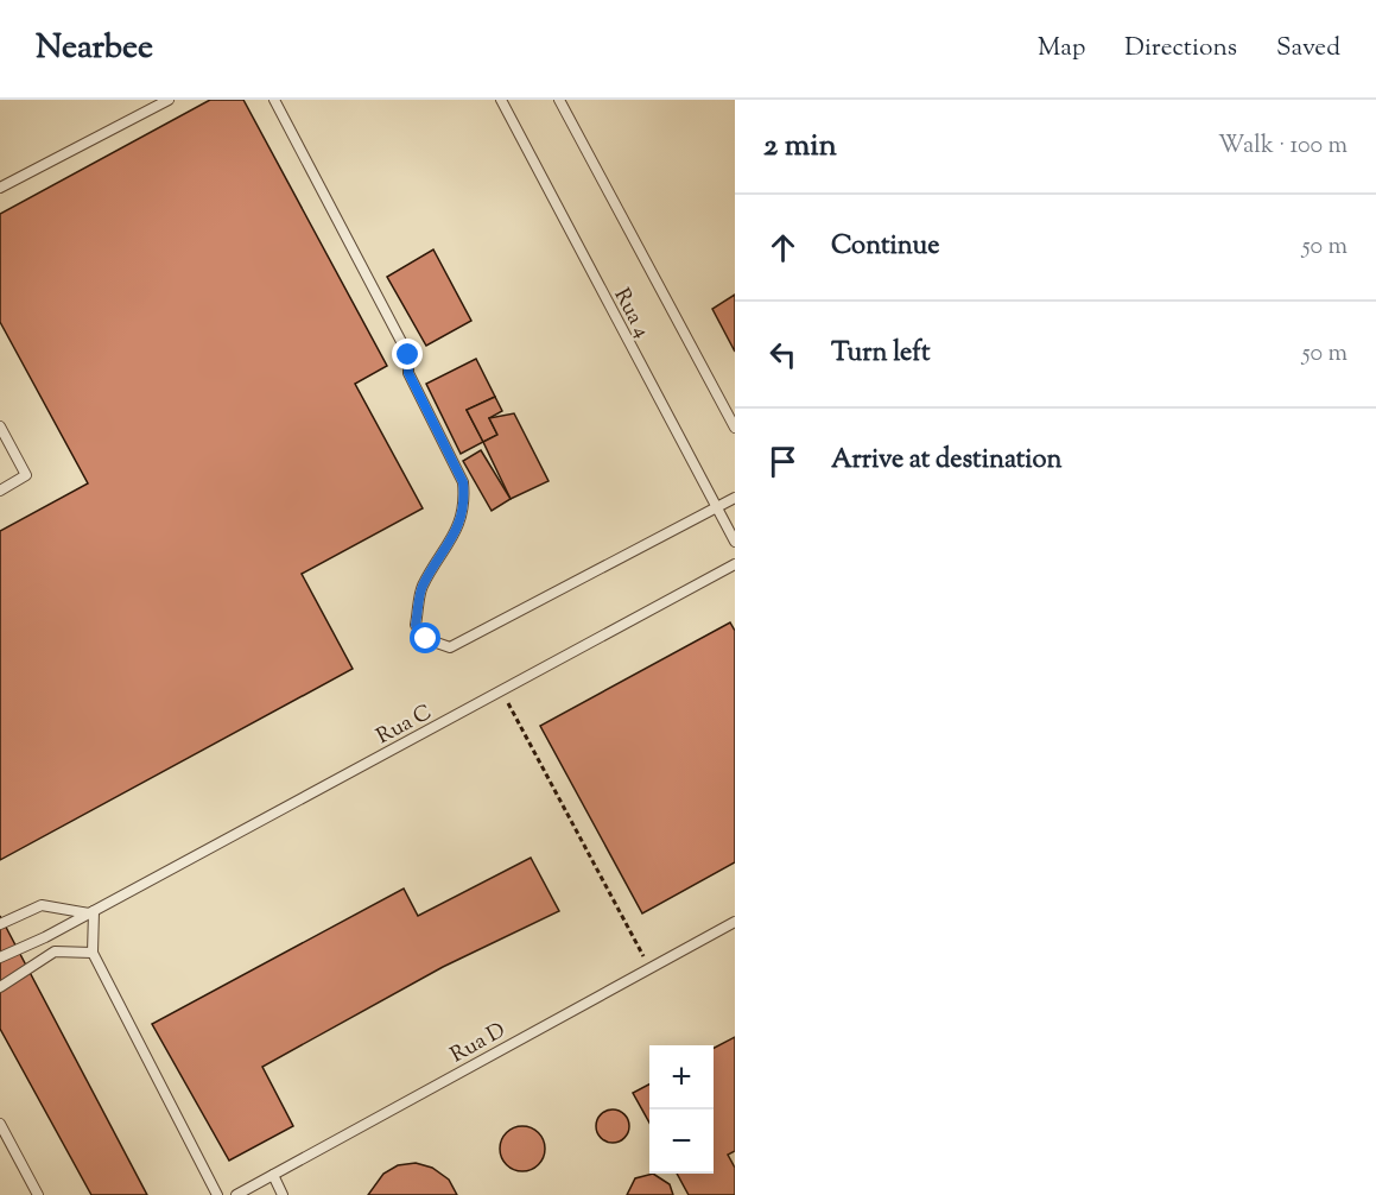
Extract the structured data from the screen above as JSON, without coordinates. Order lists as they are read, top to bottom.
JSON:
{
  "streets": {
    "lane": ["Rua 4", "Rua C", "Rua D"]
  },
  "page": {
    "header": "Nearbee",
    "nav": ["Map", "Directions", "Saved"],
    "heading": ["2 min", "Walk · 100 m"],
    "list": [
      ["Continue", "50 m"],
      ["Turn left", "50 m"],
      "Arrive at destination"
    ],
    "map_buttons": ["+", "−"]
  }
}
